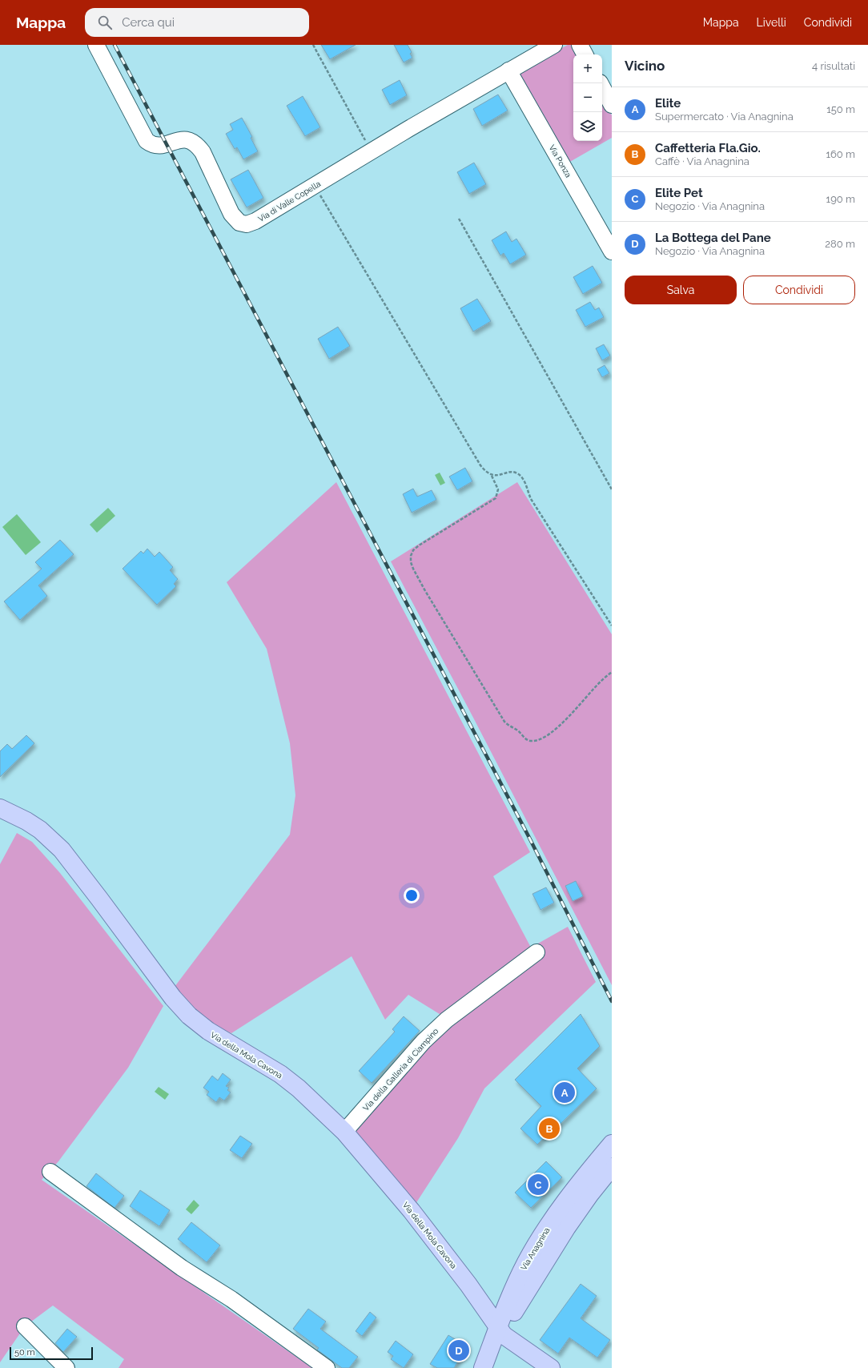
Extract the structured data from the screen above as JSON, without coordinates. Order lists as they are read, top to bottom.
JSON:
{
  "streets": {
    "main road": ["Via della Mola Cavona", "Via Anagnina"],
    "street": ["Via Ponza", "Via di Valle Copella", "Via della Galleria di Ciampino"]
  },
  "crossings": [
    ["Via Ponza", "Via di Valle Copella"],
    ["Via della Mola Cavona", "Via della Galleria di Ciampino"],
    ["Via della Mola Cavona", "Via Anagnina"]
  ],
  "scale_bar": "50 m",
  "page": {
    "header": "Mappa",
    "search": "Cerca qui",
    "nav": ["Mappa", "Livelli", "Condividi"],
    "heading": ["Vicino", "4 risultati"],
    "map_buttons": ["+", "−"],
    "list": [
      {
        "mark": "A",
        "name": "Elite",
        "note": "Supermercato · Via Anagnina",
        "value": "150 m"
      },
      {
        "mark": "B",
        "name": "Caffetteria Fla.Gio.",
        "note": "Caffè · Via Anagnina",
        "value": "160 m"
      },
      {
        "mark": "C",
        "name": "Elite Pet",
        "note": "Negozio · Via Anagnina",
        "value": "190 m"
      },
      {
        "mark": "D",
        "name": "La Bottega del Pane",
        "note": "Negozio · Via Anagnina",
        "value": "280 m"
      }
    ],
    "buttons": ["Salva", "Condividi"],
    "pins": [
      "A",
      "B",
      "C",
      "D"
    ],
    "scale": "50 m"
  }
}
